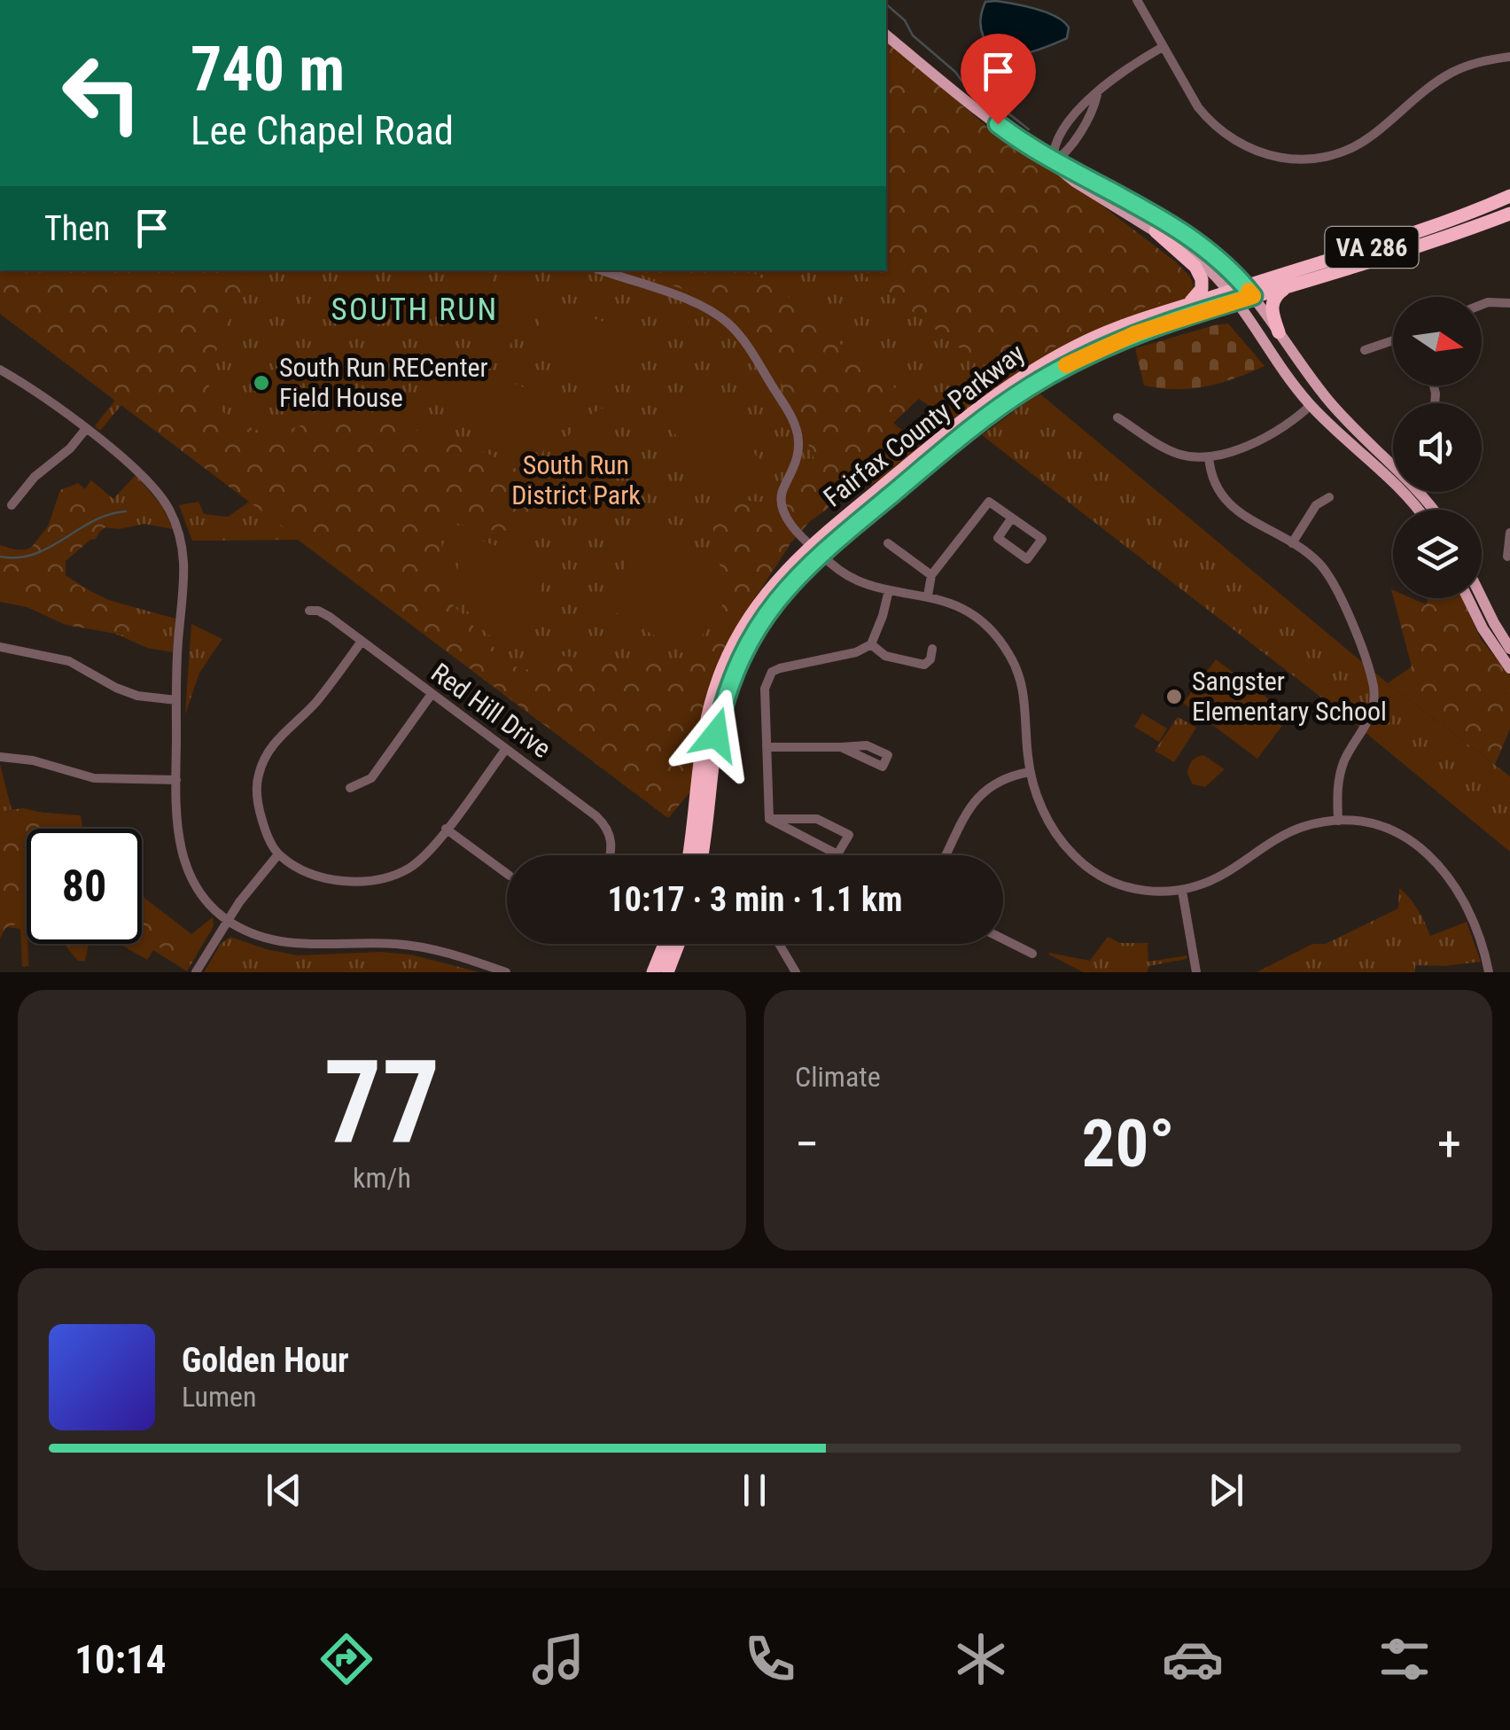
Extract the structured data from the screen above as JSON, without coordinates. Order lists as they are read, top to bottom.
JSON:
{
  "streets": {
    "highway": ["VA 286", "Fairfax County Parkway"],
    "street": ["Red Hill Drive"]
  },
  "districts": ["SOUTH RUN"],
  "parks": ["South Run District Park"],
  "places": ["South Run RECenter Field House", "Sangster Elementary School"],
  "north": "right",
  "page": {
    "turn": ["740 m", "Lee Chapel Road"],
    "then": "Then",
    "limit": "80",
    "trip": "10:17 · 3 min · 1.1 km",
    "tile": [
      ["77", "km/h"],
      "Climate"
    ],
    "heat": ["−", "20°", "+"],
    "song": ["Golden Hour", "Lumen"],
    "tabs": "10:14"
  }
}
